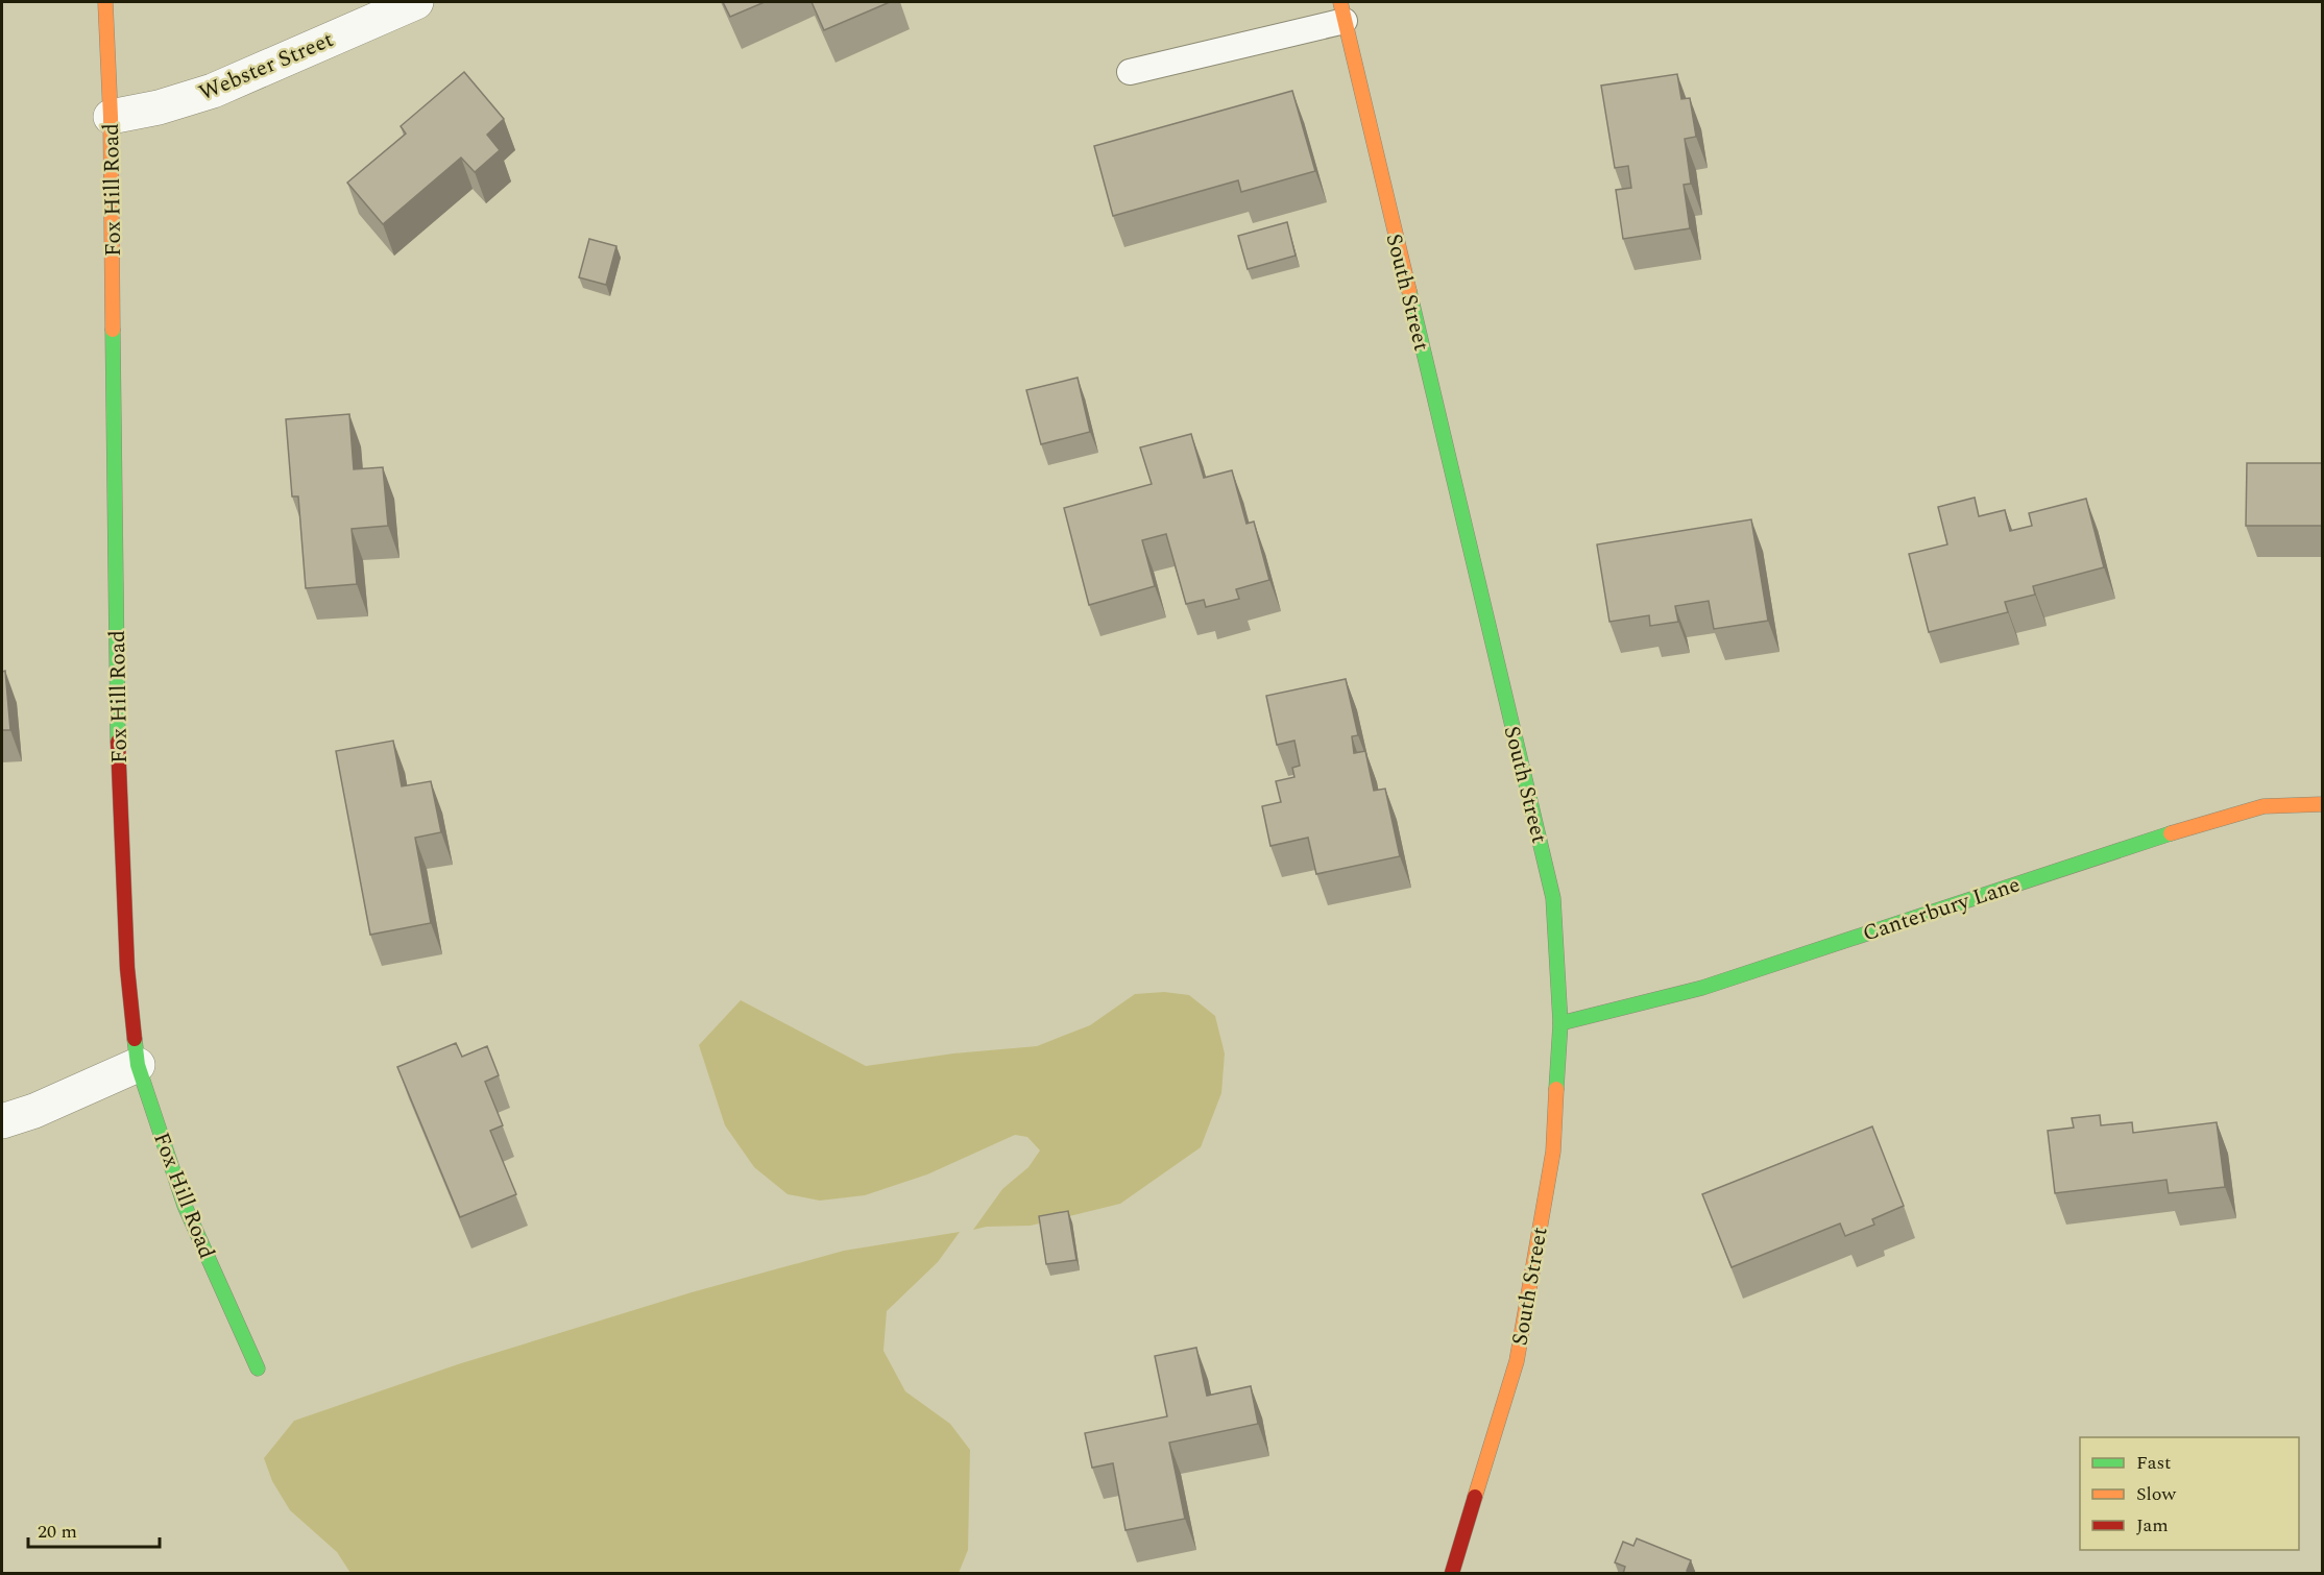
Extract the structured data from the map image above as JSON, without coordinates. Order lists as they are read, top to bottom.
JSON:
{
  "streets": {
    "street": [
      "Webster Street",
      "Fox Hill Road",
      "South Street",
      "Canterbury Lane"
    ]
  },
  "crossings": [
    ["Webster Street", "Fox Hill Road"],
    ["South Street", "Canterbury Lane"]
  ],
  "legend": ["Fast", "Slow", "Jam"],
  "scale_bar": "20 m"
}
